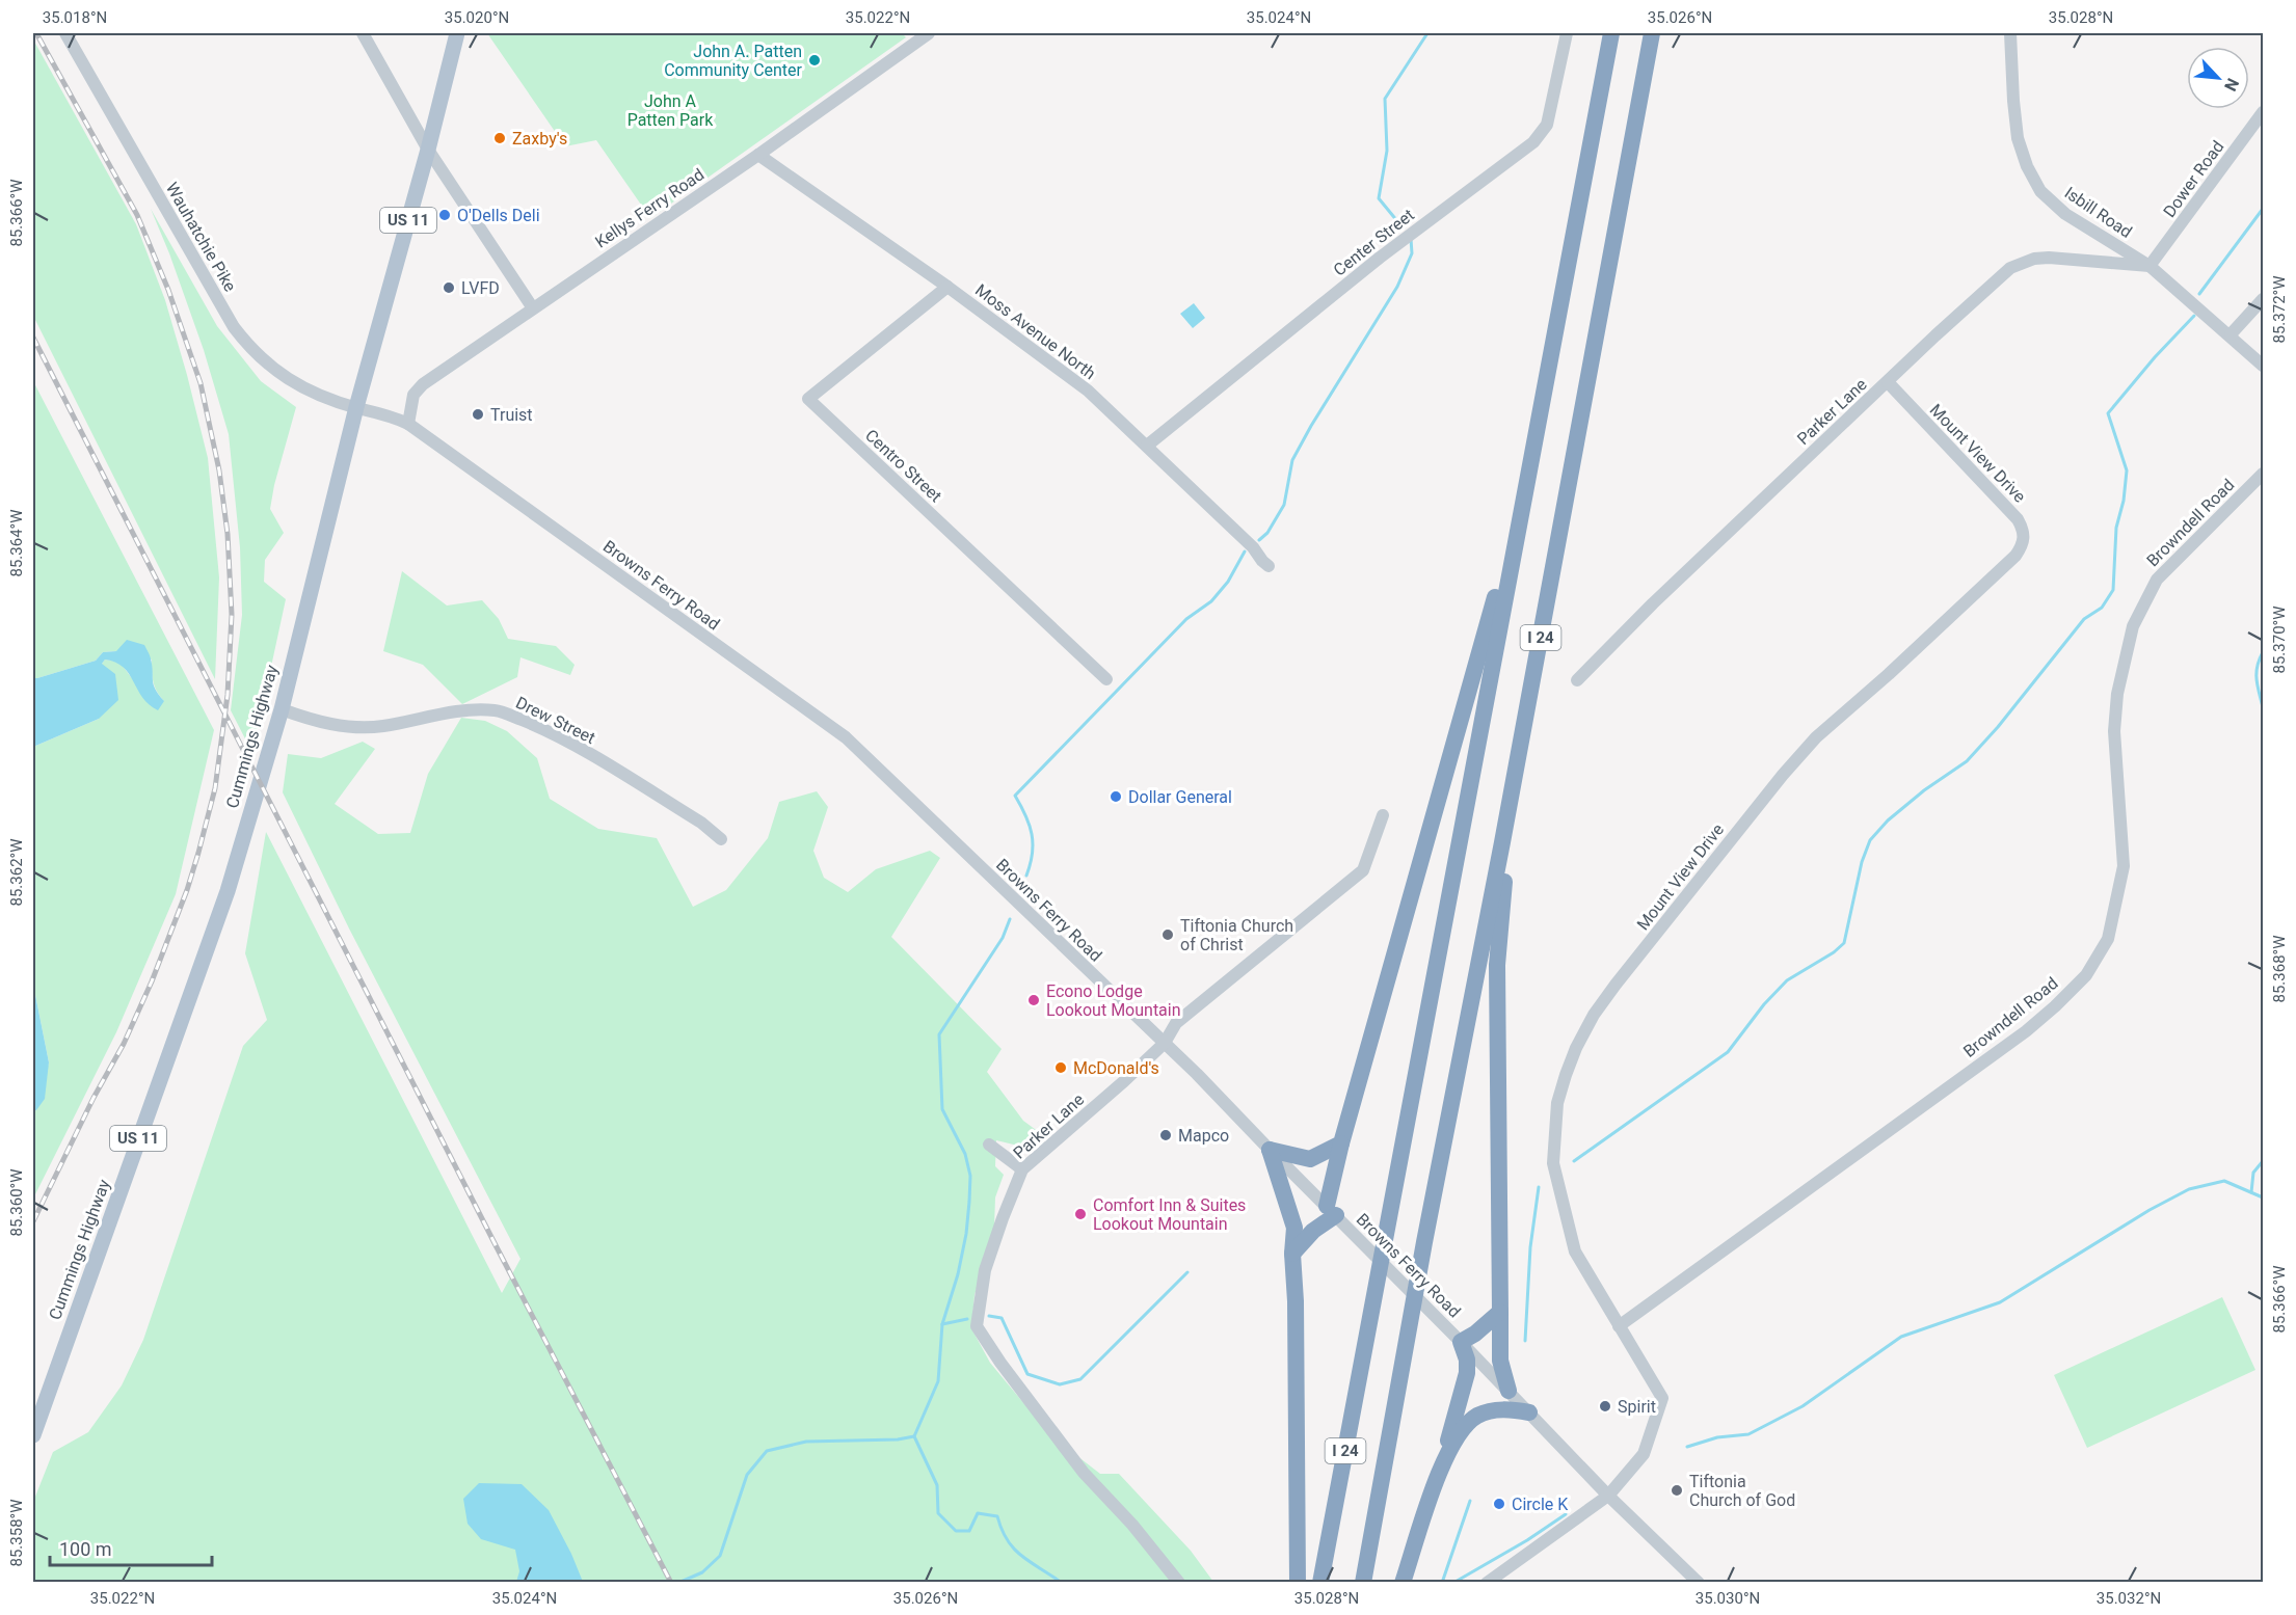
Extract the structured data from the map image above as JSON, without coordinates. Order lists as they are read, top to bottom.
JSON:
{
  "streets": {
    "highway": ["I 24"],
    "main road": ["US 11", "Cummings Highway"],
    "street": [
      "Dower Road",
      "Kellys Ferry Road",
      "Isbill Road",
      "Wauhatchie Pike",
      "Center Street",
      "Moss Avenue North",
      "Parker Lane",
      "Mount View Drive",
      "Centro Street",
      "Browndell Road",
      "Browns Ferry Road",
      "Drew Street"
    ]
  },
  "crossings": [
    ["Dower Road", "Isbill Road"],
    ["Dower Road", "Parker Lane"],
    ["Kellys Ferry Road", "Moss Avenue North"],
    ["Kellys Ferry Road", "Browns Ferry Road"],
    ["Isbill Road", "Parker Lane"],
    ["Wauhatchie Pike", "Browns Ferry Road"],
    ["Wauhatchie Pike", "Cummings Highway"],
    ["Center Street", "Moss Avenue North"],
    ["Moss Avenue North", "Centro Street"],
    ["Parker Lane", "Mount View Drive"],
    ["Parker Lane", "Browns Ferry Road"],
    ["Mount View Drive", "Browndell Road"],
    ["Mount View Drive", "Browns Ferry Road"],
    ["Browns Ferry Road", "Cummings Highway"],
    ["Drew Street", "Cummings Highway"]
  ],
  "parks": ["John A Patten Park"],
  "places": [
    "John A. Patten Community Center",
    "Zaxby's",
    "O'Dells Deli",
    "LVFD",
    "Truist",
    "Dollar General",
    "Tiftonia Church of Christ",
    "Econo Lodge Lookout Mountain",
    "McDonald's",
    "Mapco",
    "Comfort Inn & Suites Lookout Mountain",
    "Spirit",
    "Tiftonia Church of God",
    "Circle K"
  ],
  "scale_bar": "100 m",
  "north": "bottom right",
  "coordinates": [
    "35.018°N",
    "35.020°N",
    "35.022°N",
    "35.024°N",
    "35.026°N",
    "35.028°N",
    "85.366°W",
    "85.372°W",
    "85.364°W",
    "85.370°W",
    "85.362°W",
    "85.368°W",
    "85.360°W",
    "85.358°W",
    "35.030°N",
    "35.032°N"
  ]
}
